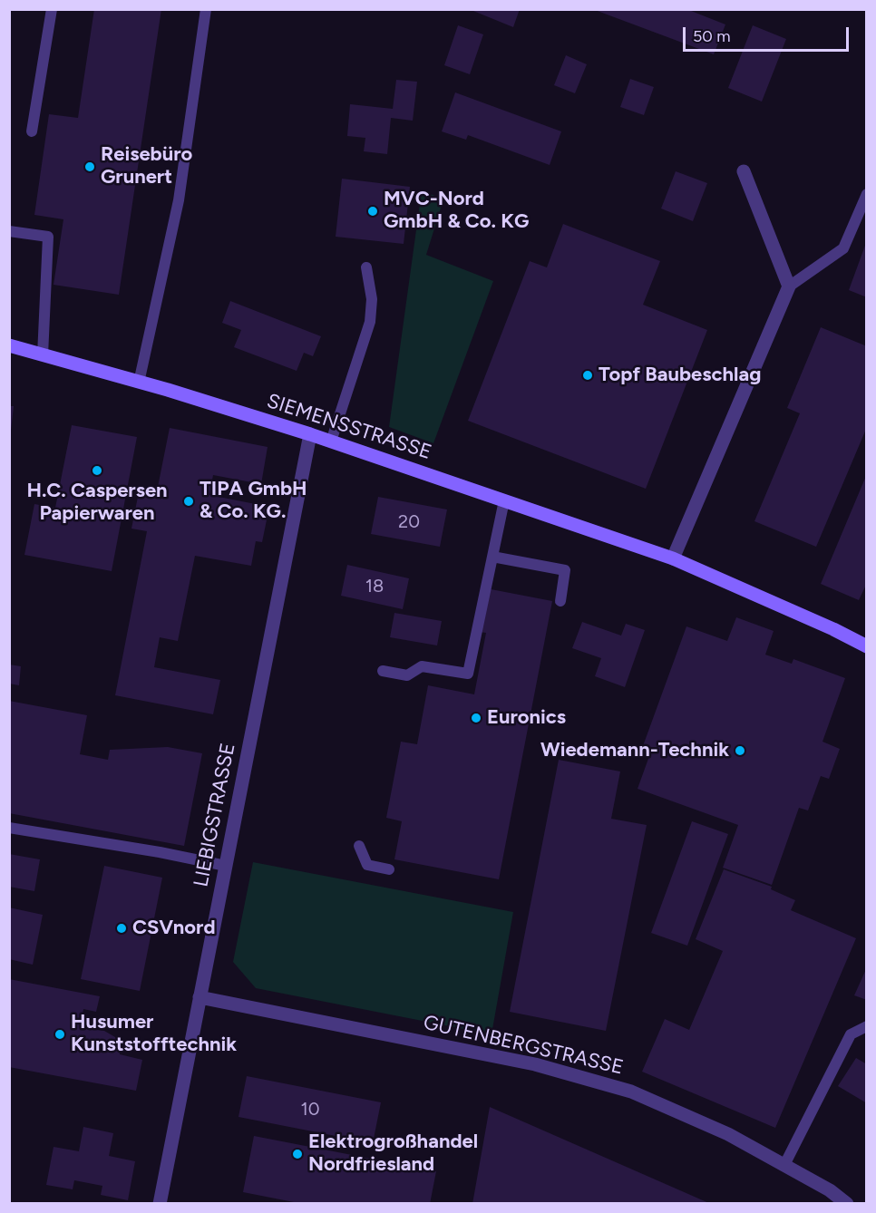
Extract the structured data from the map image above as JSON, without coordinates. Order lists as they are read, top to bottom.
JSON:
{
  "streets": {
    "street": ["SIEMENSSTRASSE", "LIEBIGSTRASSE", "GUTENBERGSTRASSE"]
  },
  "crossings": [
    ["SIEMENSSTRASSE", "LIEBIGSTRASSE"],
    ["LIEBIGSTRASSE", "GUTENBERGSTRASSE"]
  ],
  "places": [
    "Reisebüro Grunert",
    "MVC-Nord GmbH & Co. KG",
    "Topf Baubeschlag",
    "H.C. Caspersen Papierwaren",
    "TIPA GmbH & Co. KG.",
    "Euronics",
    "Wiedemann-Technik",
    "CSVnord",
    "Husumer Kunststofftechnik",
    "Elektrogroßhandel Nordfriesland"
  ],
  "house_numbers": ["20", "18", "10"],
  "scale_bar": "50 m"
}
